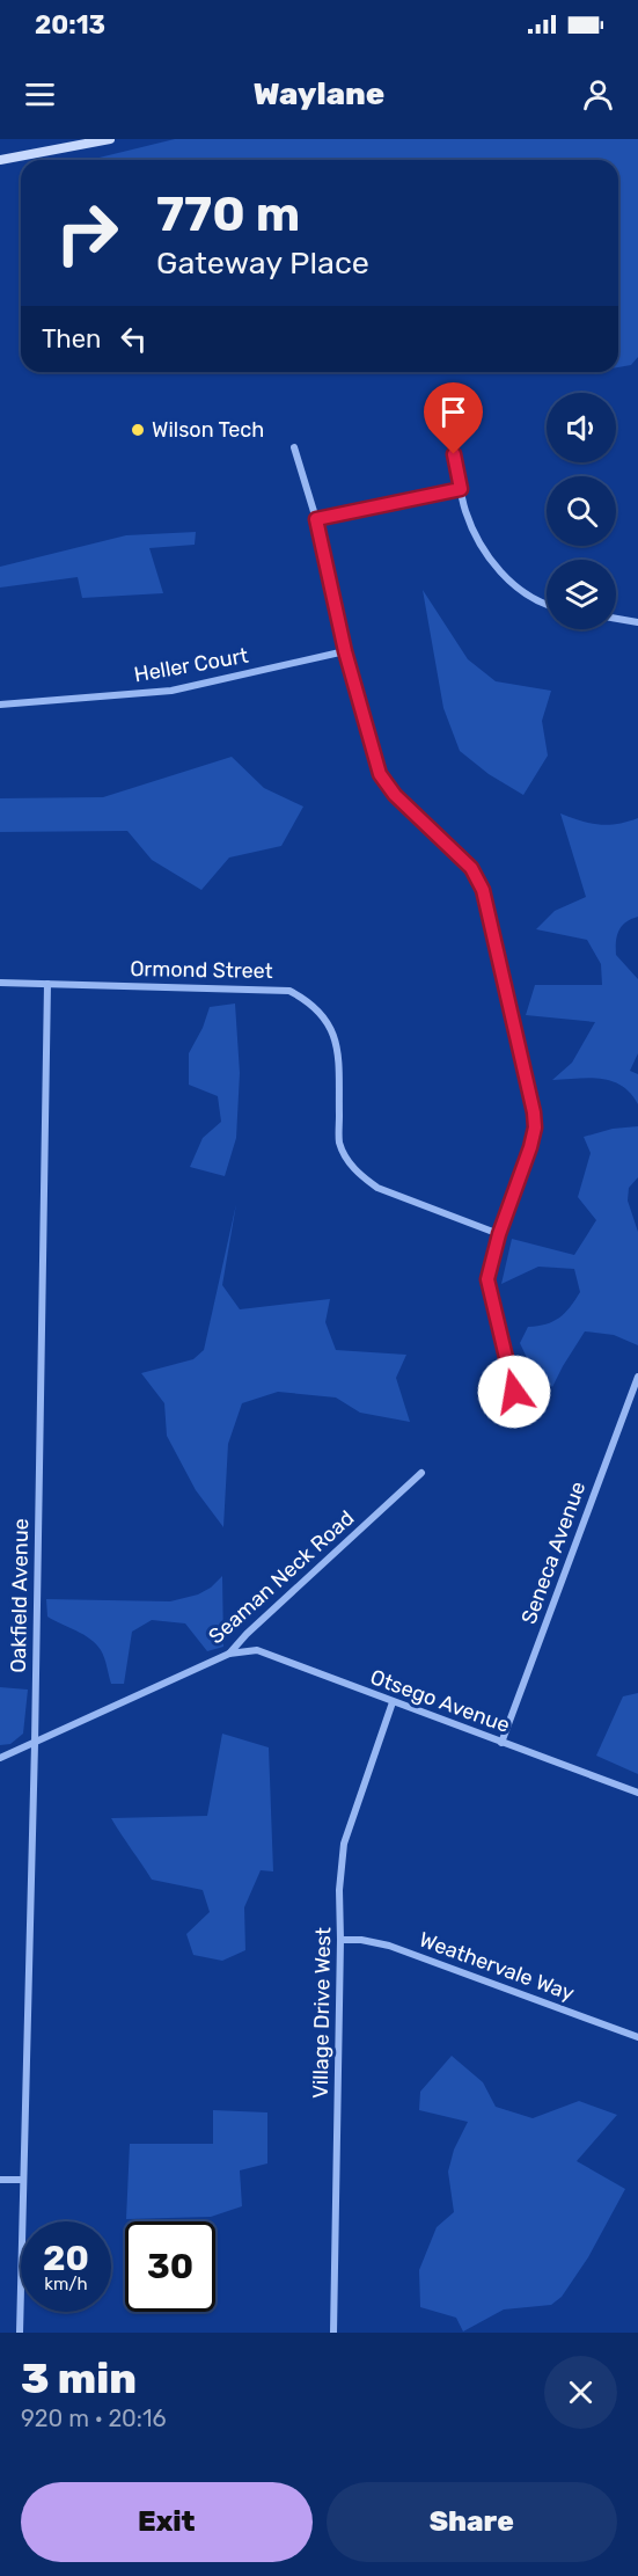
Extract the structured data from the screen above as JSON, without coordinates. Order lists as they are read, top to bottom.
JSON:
{
  "streets": {
    "street": [
      "Heller Court",
      "Ormond Street",
      "Seneca Avenue",
      "Seaman Neck Road",
      "Oakfield Avenue",
      "Otsego Avenue",
      "Weathervale Way",
      "Village Drive West"
    ]
  },
  "crossings": [
    ["Ormond Street", "Oakfield Avenue"],
    ["Seneca Avenue", "Otsego Avenue"],
    ["Seaman Neck Road", "Oakfield Avenue"],
    ["Seaman Neck Road", "Otsego Avenue"],
    ["Otsego Avenue", "Village Drive West"],
    ["Weathervale Way", "Village Drive West"]
  ],
  "places": ["Wilson Tech"],
  "page": {
    "status": "20:13",
    "header": "Waylane",
    "turn": ["770 m", "Gateway Place"],
    "then": "Then",
    "speed": "20 km/h",
    "limit": "30",
    "heading": ["3 min", "920 m · 20:16"],
    "buttons": ["Exit", "Share"]
  }
}
